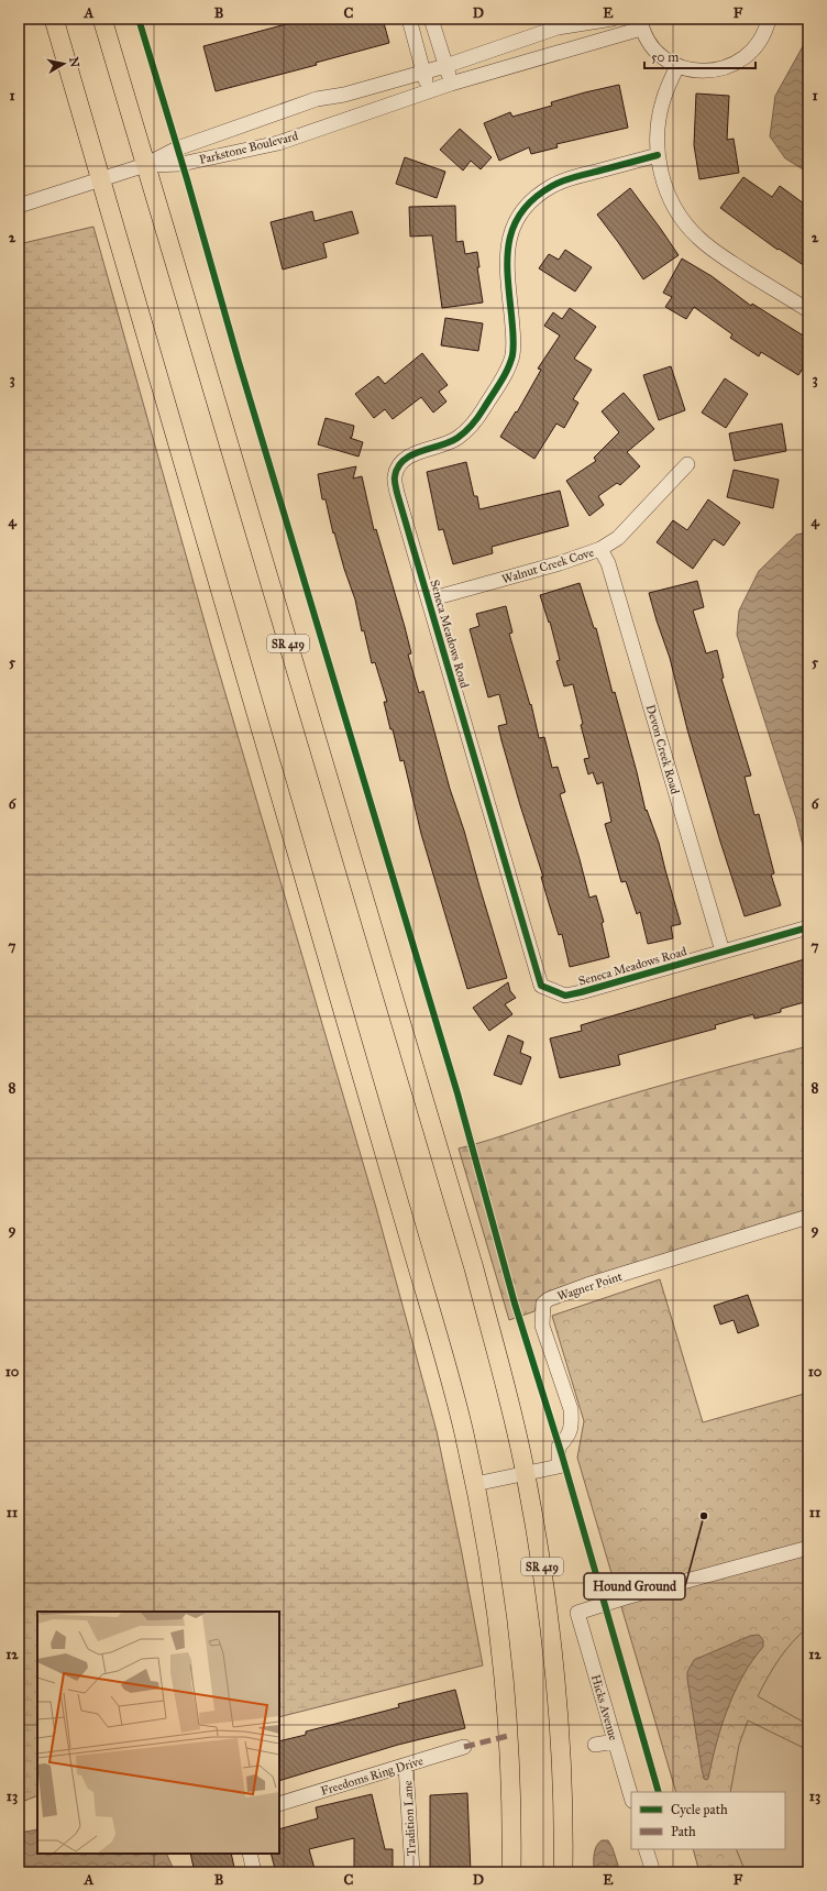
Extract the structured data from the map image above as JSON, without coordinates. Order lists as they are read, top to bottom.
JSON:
{
  "streets": {
    "main road": ["SR 419"],
    "street": [
      "Parkstone Boulevard",
      "Walnut Creek Cove",
      "Seneca Meadows Road",
      "Devon Creek Road",
      "Wagner Point",
      "Hicks Avenue",
      "Freedoms Ring Drive",
      "Tradition Lane"
    ]
  },
  "crossings": [
    ["Parkstone Boulevard", "SR 419"],
    ["Walnut Creek Cove", "Seneca Meadows Road"],
    ["Walnut Creek Cove", "Devon Creek Road"],
    ["Seneca Meadows Road", "Devon Creek Road"],
    ["SR 419", "Wagner Point"],
    ["Freedoms Ring Drive", "Tradition Lane"]
  ],
  "places": ["Hound Ground"],
  "legend": ["Cycle path", "Path"],
  "scale_bar": "50 m",
  "north": "right",
  "grid": {
    "columns": [
      "A",
      "B",
      "C",
      "D",
      "E",
      "F"
    ],
    "rows": [
      "1",
      "2",
      "3",
      "4",
      "5",
      "6",
      "7",
      "8",
      "9",
      "10",
      "11",
      "12",
      "13"
    ]
  }
}
